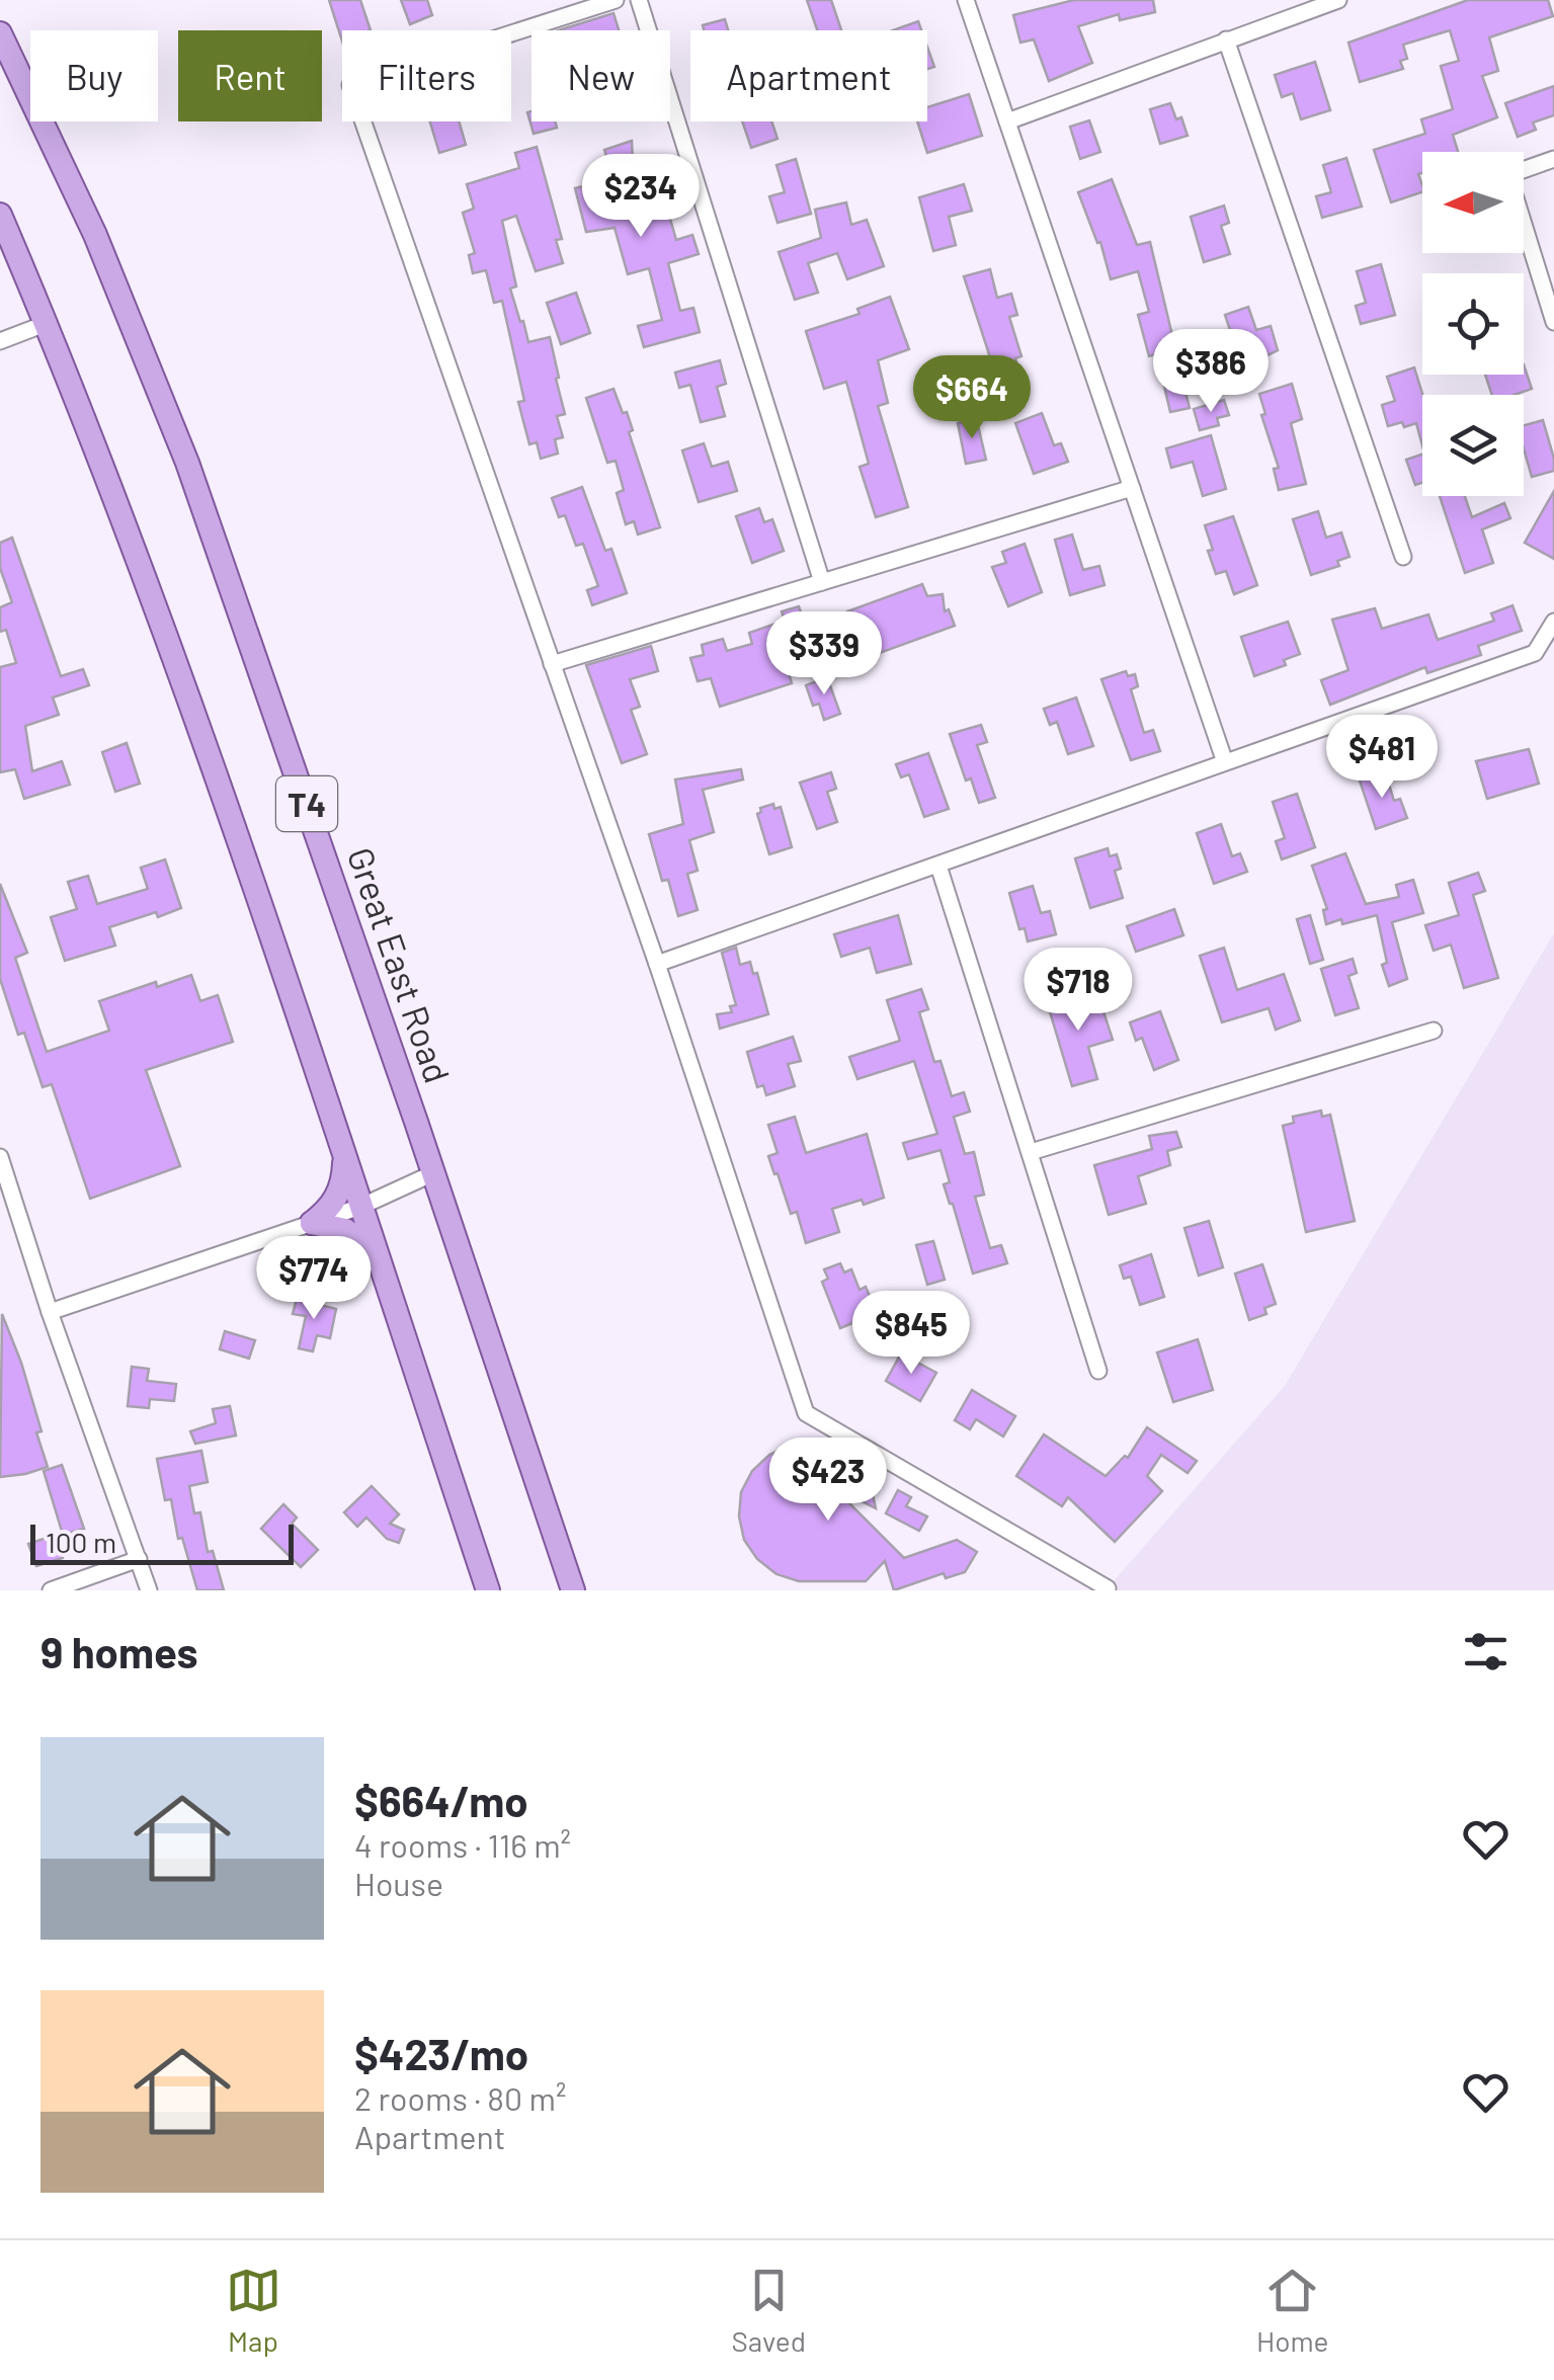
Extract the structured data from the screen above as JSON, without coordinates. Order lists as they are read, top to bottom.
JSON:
{
  "streets": {
    "main road": ["T4", "Great East Road"]
  },
  "scale_bar": "100 m",
  "north": "left",
  "page": {
    "chip": [
      "Buy",
      "Rent",
      "Filters",
      "New",
      "Apartment"
    ],
    "price": [
      "$234",
      "$386",
      "$664",
      "$339",
      "$481",
      "$718",
      "$774",
      "$845",
      "$423"
    ],
    "scale": "100 m",
    "heading": "9 homes",
    "list": [
      {
        "name": "$664/mo",
        "note": "4 rooms · 116 m² · House"
      },
      {
        "name": "$423/mo",
        "note": "2 rooms · 80 m² · Apartment"
      }
    ],
    "tabs": ["Map", "Saved", "Home"]
  }
}
